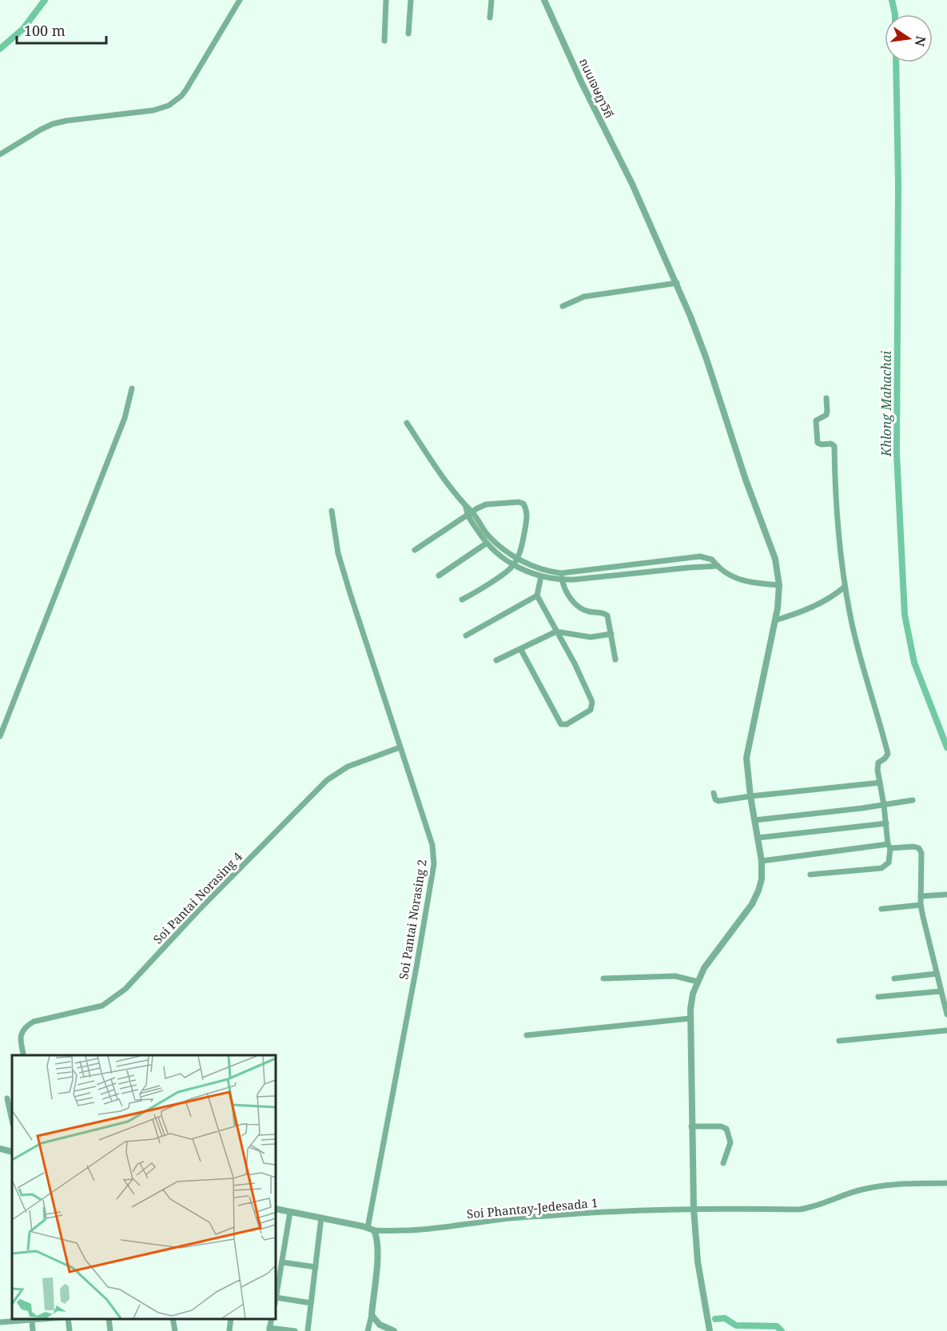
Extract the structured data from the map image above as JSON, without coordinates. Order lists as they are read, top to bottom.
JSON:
{
  "streets": {
    "street": [
      "ถนนเจษฎาวิถี",
      "Soi Pantai Norasing 4",
      "Soi Pantai Norasing 2",
      "Soi Phantay-Jedesada 1"
    ]
  },
  "crossings": [
    ["ถนนเจษฎาวิถี", "Soi Phantay-Jedesada 1"],
    ["Soi Pantai Norasing 4", "Soi Pantai Norasing 2"],
    ["Soi Pantai Norasing 2", "Soi Phantay-Jedesada 1"]
  ],
  "water": ["Khlong Mahachai"],
  "scale_bar": "100 m",
  "north": "right"
}
